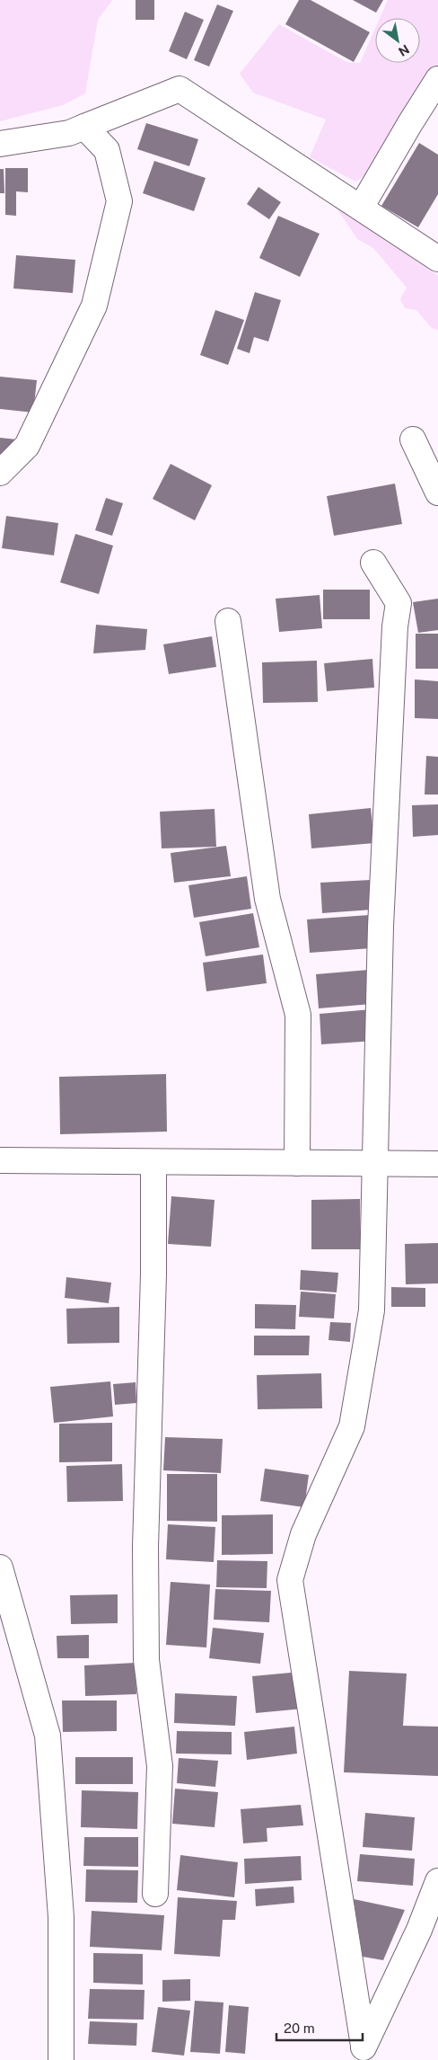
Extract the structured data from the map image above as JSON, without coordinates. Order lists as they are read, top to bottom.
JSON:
{
  "scale_bar": "20 m",
  "north": "bottom right"
}
